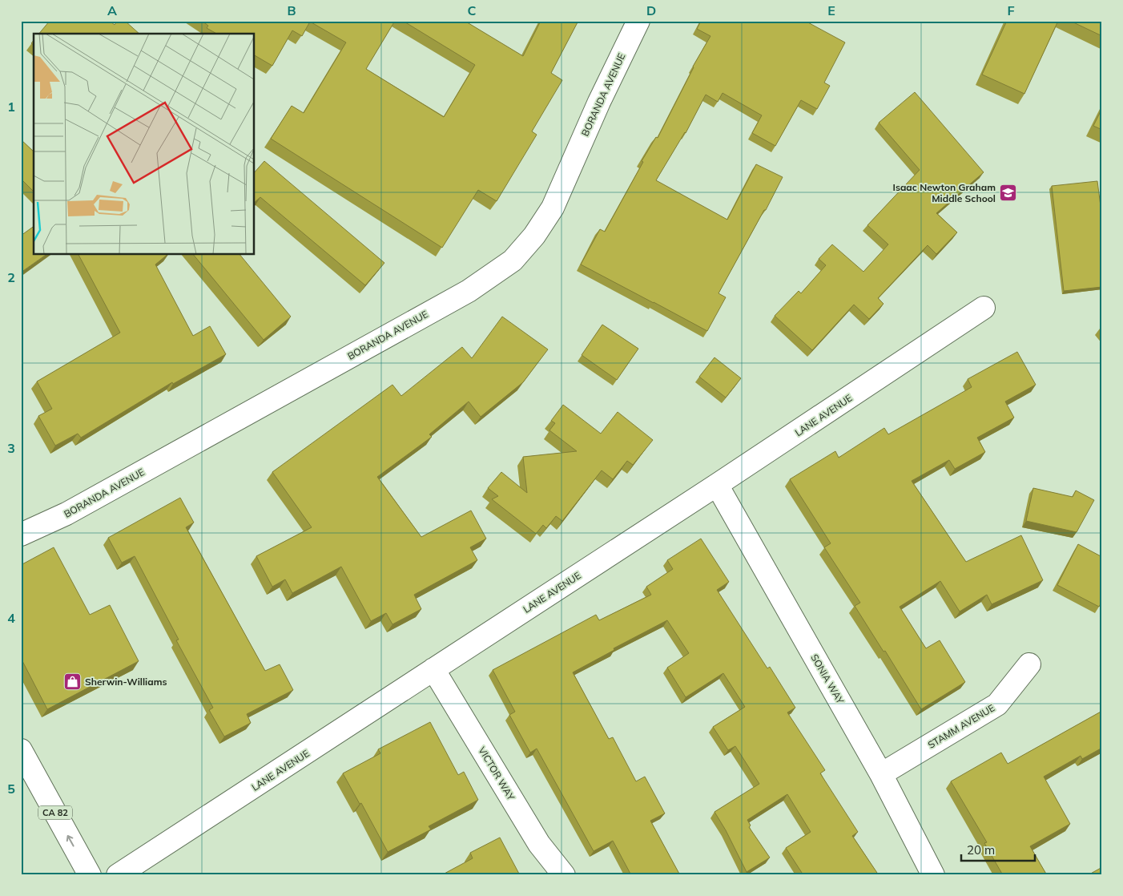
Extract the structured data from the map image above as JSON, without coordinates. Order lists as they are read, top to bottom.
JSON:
{
  "streets": {
    "street": [
      "BORANDA AVENUE",
      "LANE AVENUE",
      "SONIA WAY",
      "STAMM AVENUE",
      "VICTOR WAY",
      "CA 82"
    ]
  },
  "crossings": [
    ["LANE AVENUE", "SONIA WAY"],
    ["LANE AVENUE", "VICTOR WAY"],
    ["SONIA WAY", "STAMM AVENUE"]
  ],
  "places": {
    "school or university": ["Isaac Newton Graham Middle School"],
    "shop": ["Sherwin-Williams"]
  },
  "scale_bar": "20 m",
  "grid": {
    "columns": [
      "A",
      "B",
      "C",
      "D",
      "E",
      "F"
    ],
    "rows": [
      "1",
      "2",
      "3",
      "4",
      "5"
    ]
  }
}
